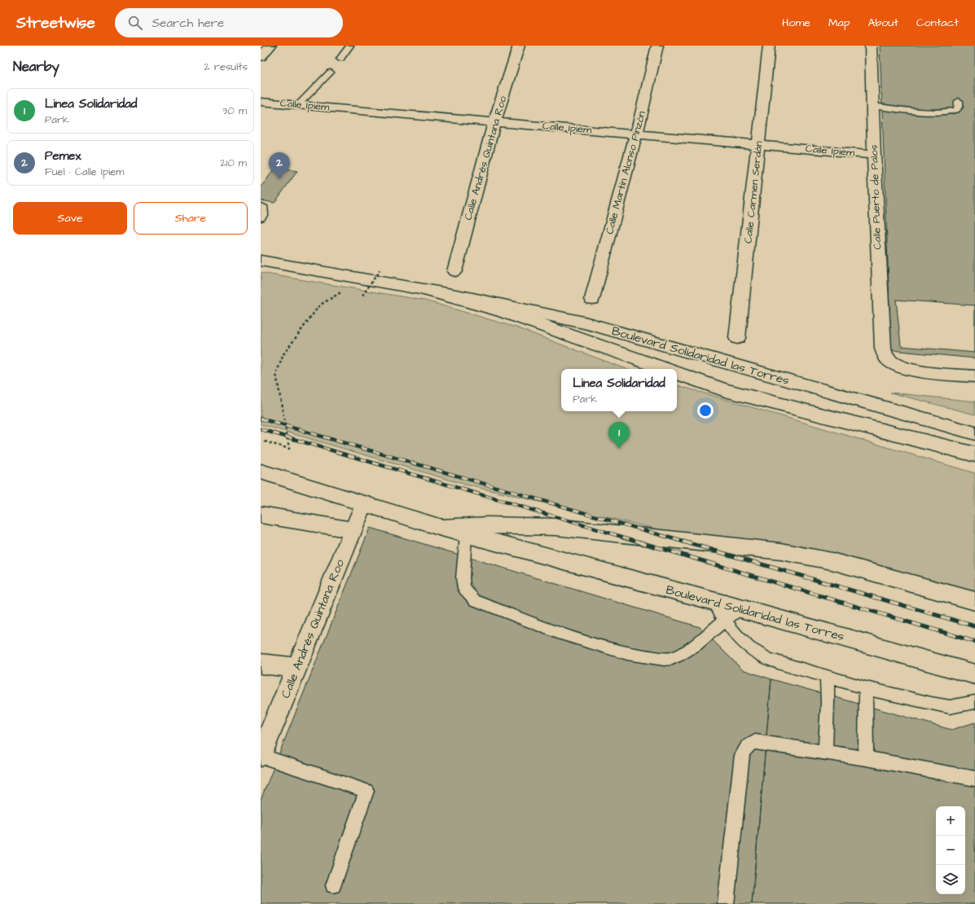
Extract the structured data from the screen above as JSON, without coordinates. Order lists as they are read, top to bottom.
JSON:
{
  "streets": {
    "main road": [
      "Calle Ipiem",
      "Calle Andrés Quintana Roo",
      "Calle Martín Alonso Pinzón",
      "Calle Carmen Serdán",
      "Calle Puerto de Palos",
      "Boulevard Solidaridad las Torres"
    ]
  },
  "crossings": [
    ["Calle Ipiem", "Calle Andrés Quintana Roo"],
    ["Calle Ipiem", "Calle Martín Alonso Pinzón"],
    ["Calle Ipiem", "Calle Carmen Serdán"],
    ["Calle Ipiem", "Calle Puerto de Palos"],
    ["Calle Andrés Quintana Roo", "Boulevard Solidaridad las Torres"]
  ],
  "page": {
    "header": "Streetwise",
    "search": "Search here",
    "nav": [
      "Home",
      "Map",
      "About",
      "Contact"
    ],
    "heading": ["Nearby", "2 results"],
    "list": [
      {
        "mark": "1",
        "name": "Linea Solidaridad",
        "note": "Park",
        "value": "30 m"
      },
      {
        "mark": "2",
        "name": "Pemex",
        "note": "Fuel · Calle Ipiem",
        "value": "210 m"
      }
    ],
    "pins": ["2", "1"],
    "buttons": ["Save", "Share"],
    "popup": ["Linea Solidaridad", "Park"],
    "map_buttons": ["+", "−"]
  }
}
